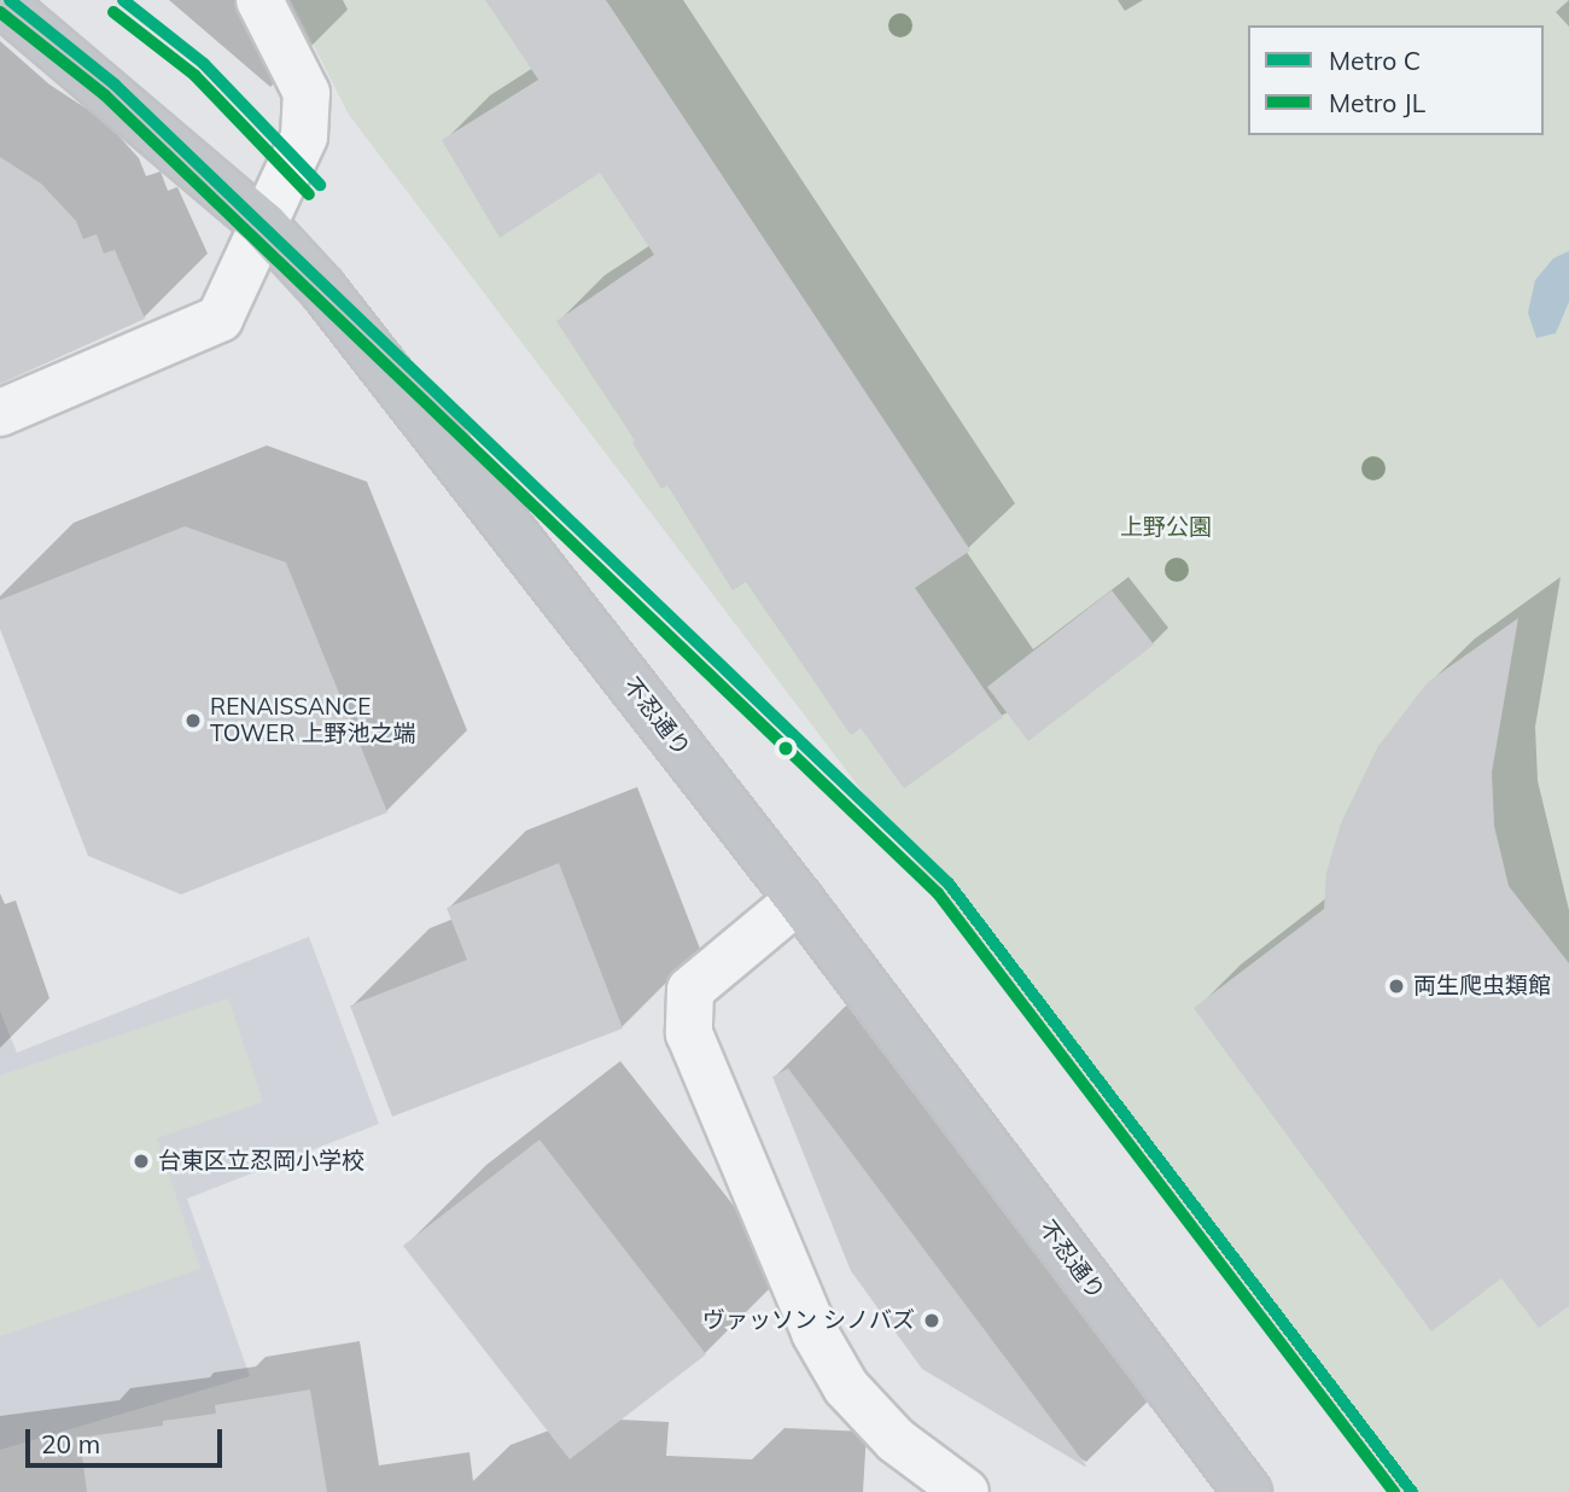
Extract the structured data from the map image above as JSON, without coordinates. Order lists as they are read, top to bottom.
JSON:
{
  "streets": {
    "main road": ["不忍通り"]
  },
  "parks": ["上野公園"],
  "places": [
    "RENAISSANCE TOWER 上野池之端",
    "両生爬虫類館",
    "台東区立忍岡小学校",
    "ヴァッソン シノバズ"
  ],
  "lines": ["metro line C", "metro line JL"],
  "legend": ["Metro C", "Metro JL"],
  "scale_bar": "20 m"
}
